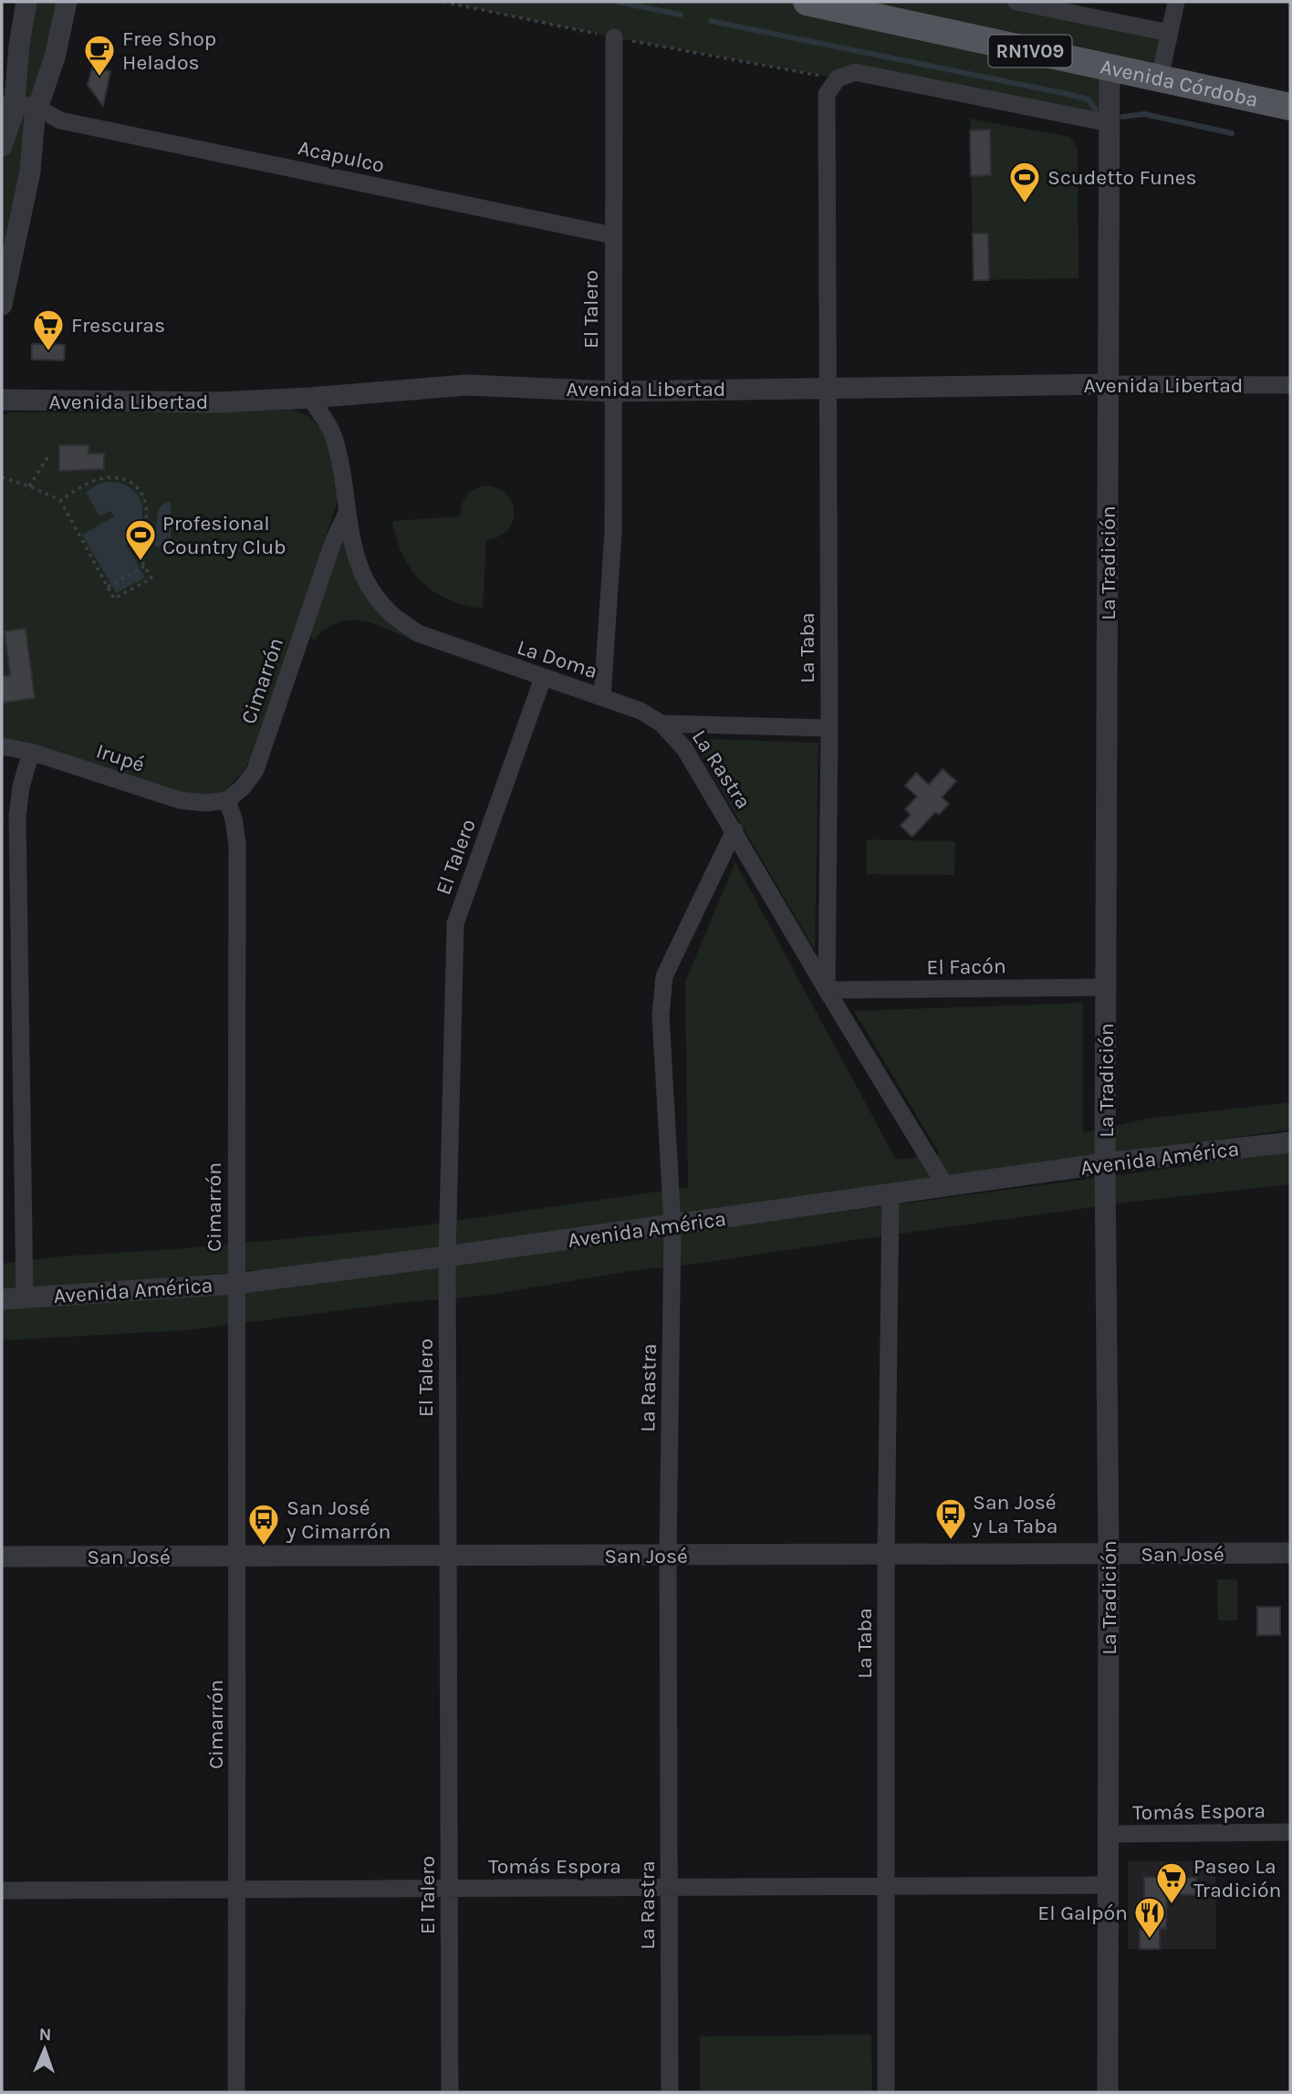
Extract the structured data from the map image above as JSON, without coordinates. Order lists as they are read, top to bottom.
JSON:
{
  "streets": {
    "main road": ["RN1V09", "Avenida Córdoba"],
    "street": [
      "Acapulco",
      "El Talero",
      "Avenida Libertad",
      "La Tradición",
      "La Taba",
      "La Doma",
      "Cimarrón",
      "Irupé",
      "La Rastra",
      "El Facón",
      "Avenida América",
      "San José",
      "Tomás Espora"
    ]
  },
  "crossings": [
    ["Avenida Córdoba", "La Tradición"],
    ["Acapulco", "El Talero"],
    ["El Talero", "Avenida Libertad"],
    ["El Talero", "La Doma"],
    ["El Talero", "Avenida América"],
    ["El Talero", "San José"],
    ["El Talero", "Tomás Espora"],
    ["Avenida Libertad", "La Tradición"],
    ["Avenida Libertad", "La Taba"],
    ["La Tradición", "El Facón"],
    ["La Tradición", "Avenida América"],
    ["La Tradición", "San José"],
    ["La Tradición", "Tomás Espora"],
    ["La Taba", "La Doma"],
    ["La Taba", "El Facón"],
    ["La Taba", "Avenida América"],
    ["La Taba", "San José"],
    ["La Taba", "Tomás Espora"],
    ["La Doma", "Cimarrón"],
    ["La Doma", "La Rastra"],
    ["Cimarrón", "Irupé"],
    ["Cimarrón", "Avenida América"],
    ["Cimarrón", "San José"],
    ["Cimarrón", "Tomás Espora"],
    ["La Rastra", "Avenida América"],
    ["La Rastra", "San José"],
    ["La Rastra", "Tomás Espora"]
  ],
  "places": {
    "cafe": ["Free Shop Helados"],
    "sports": ["Scudetto Funes", "Profesional Country Club"],
    "supermarket": ["Frescuras", "Paseo La Tradición"],
    "bus stop": ["San José y La Taba", "San José y Cimarrón"],
    "restaurant": ["El Galpón"]
  },
  "north": "top"
}
